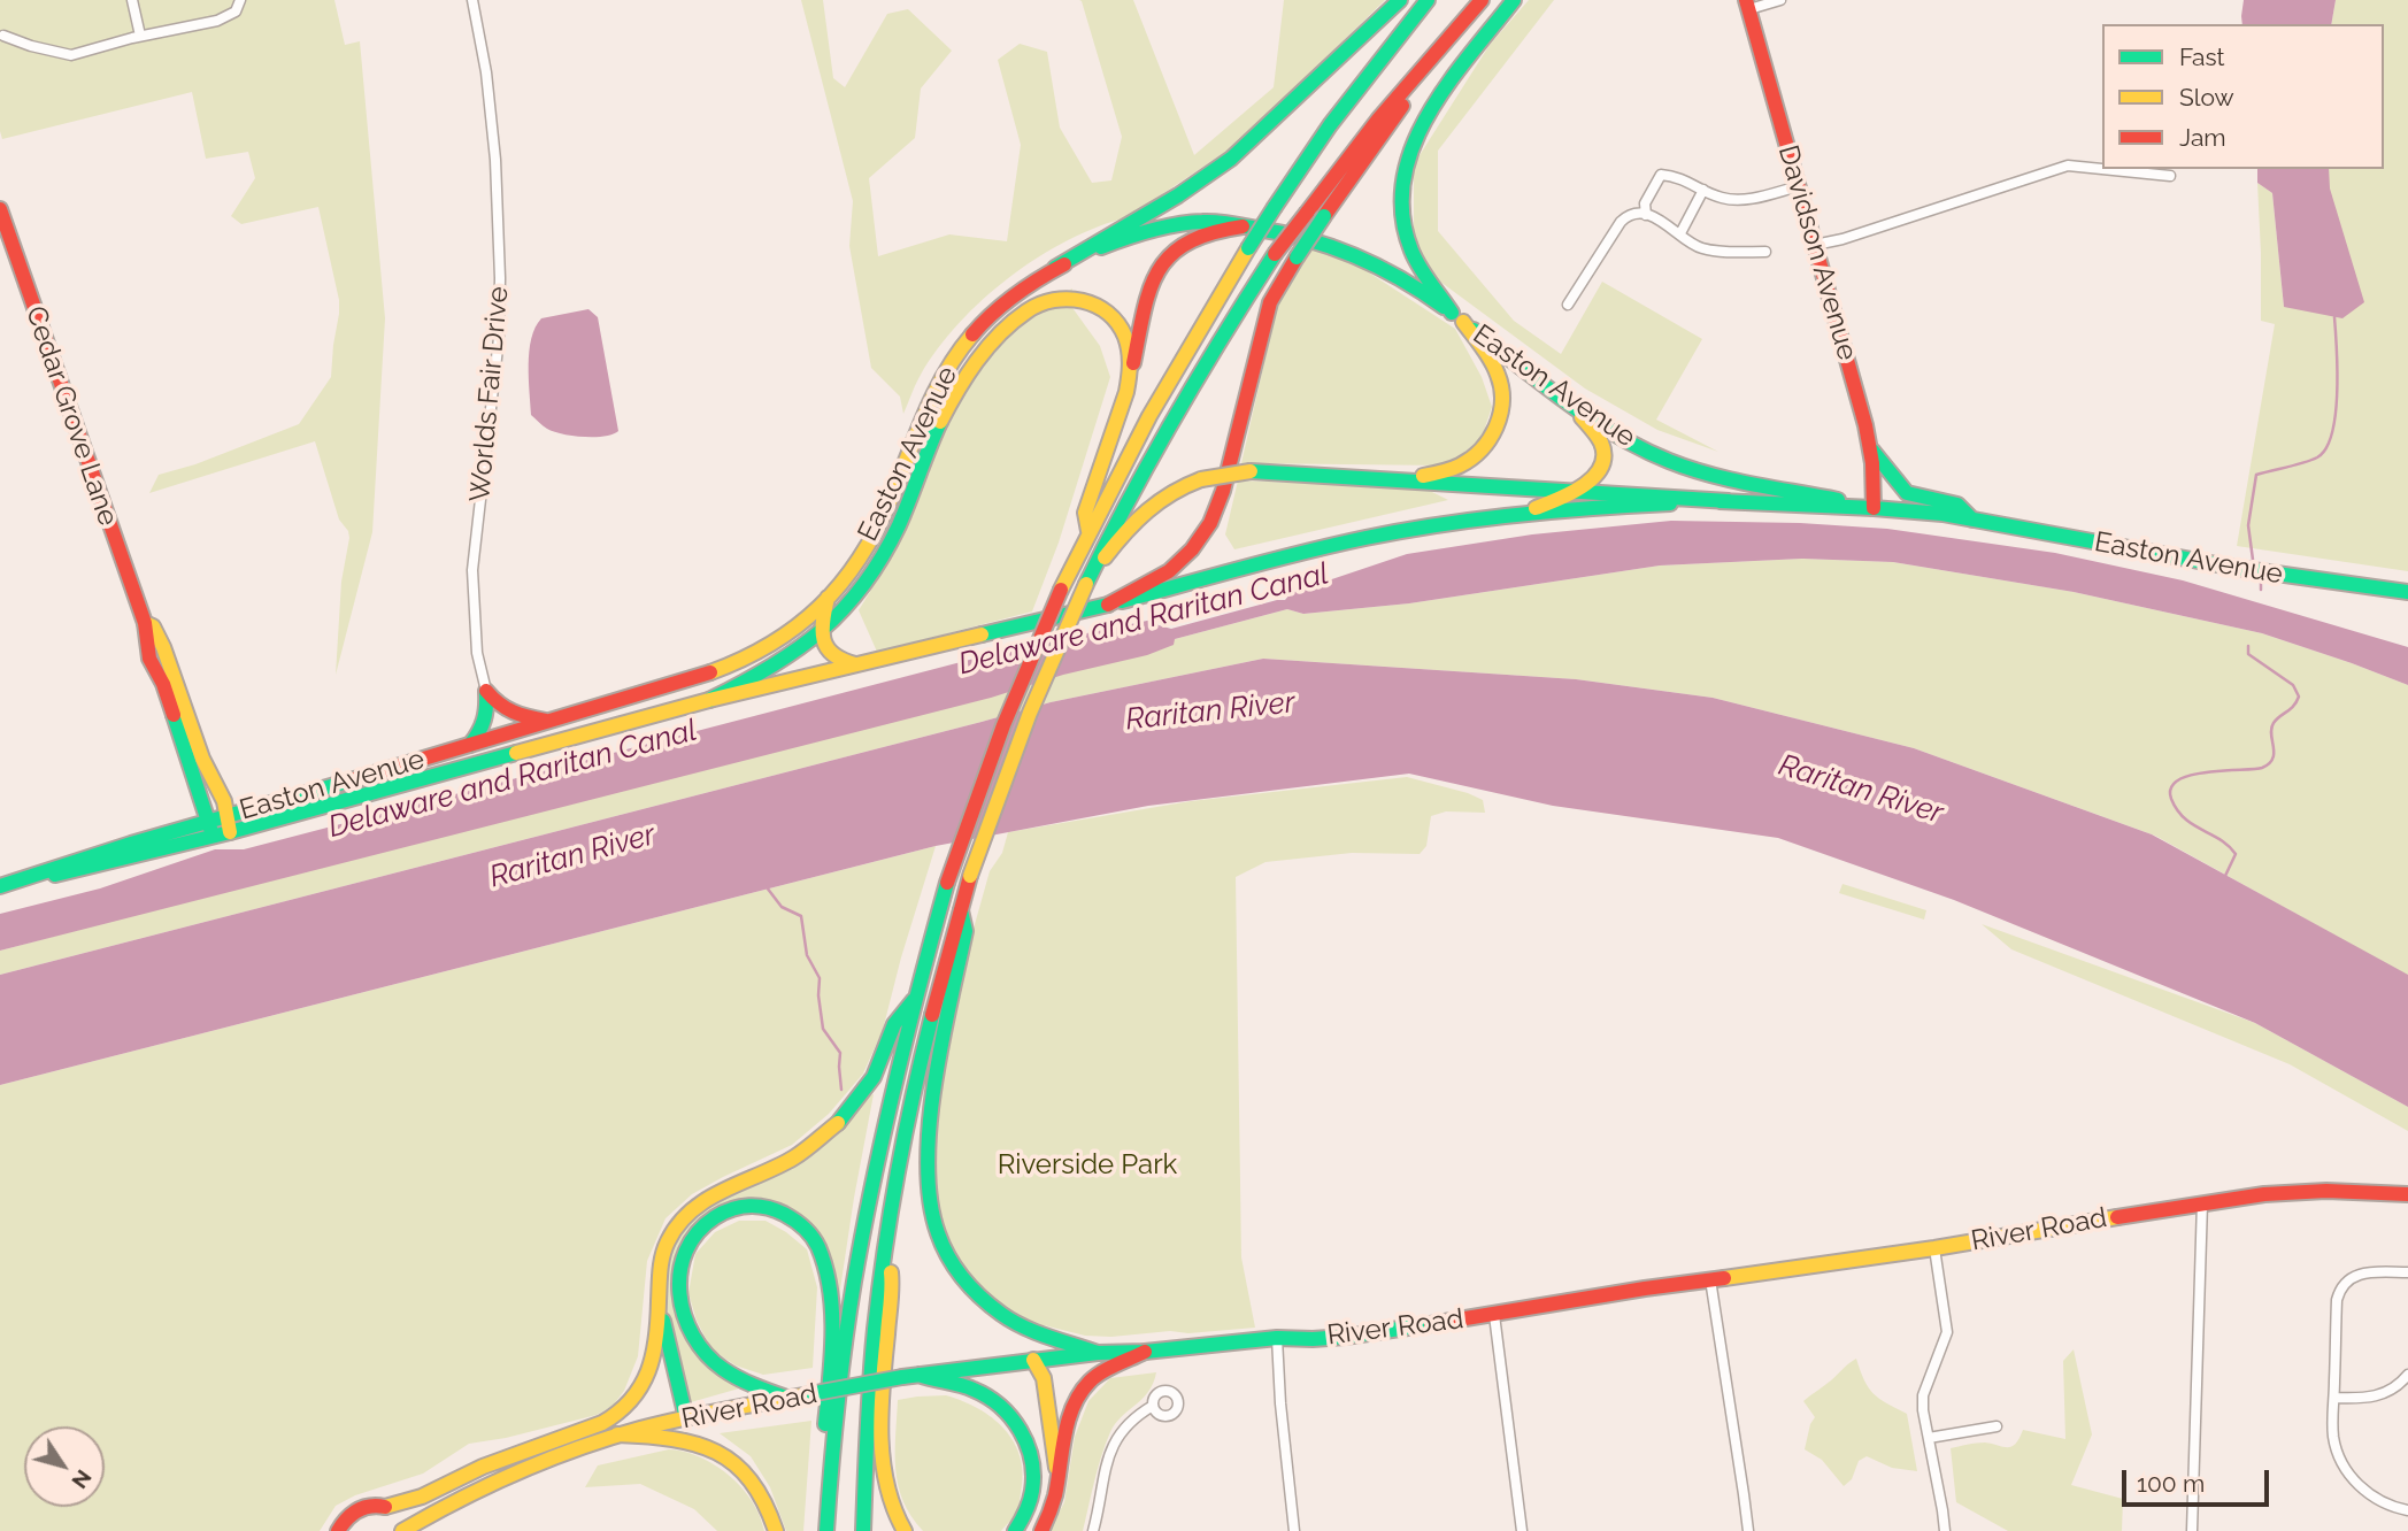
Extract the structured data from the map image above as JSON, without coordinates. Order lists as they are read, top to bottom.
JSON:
{
  "streets": {
    "main road": [
      "Davidson Avenue",
      "Easton Avenue",
      "Cedar Grove Lane",
      "River Road"
    ],
    "street": ["Worlds Fair Drive"]
  },
  "crossings": [
    ["Davidson Avenue", "Easton Avenue"],
    ["Easton Avenue", "Cedar Grove Lane"]
  ],
  "water": ["Delaware and Raritan Canal", "Raritan River"],
  "parks": ["Riverside Park"],
  "legend": ["Fast", "Slow", "Jam"],
  "scale_bar": "100 m",
  "north": "bottom right"
}
